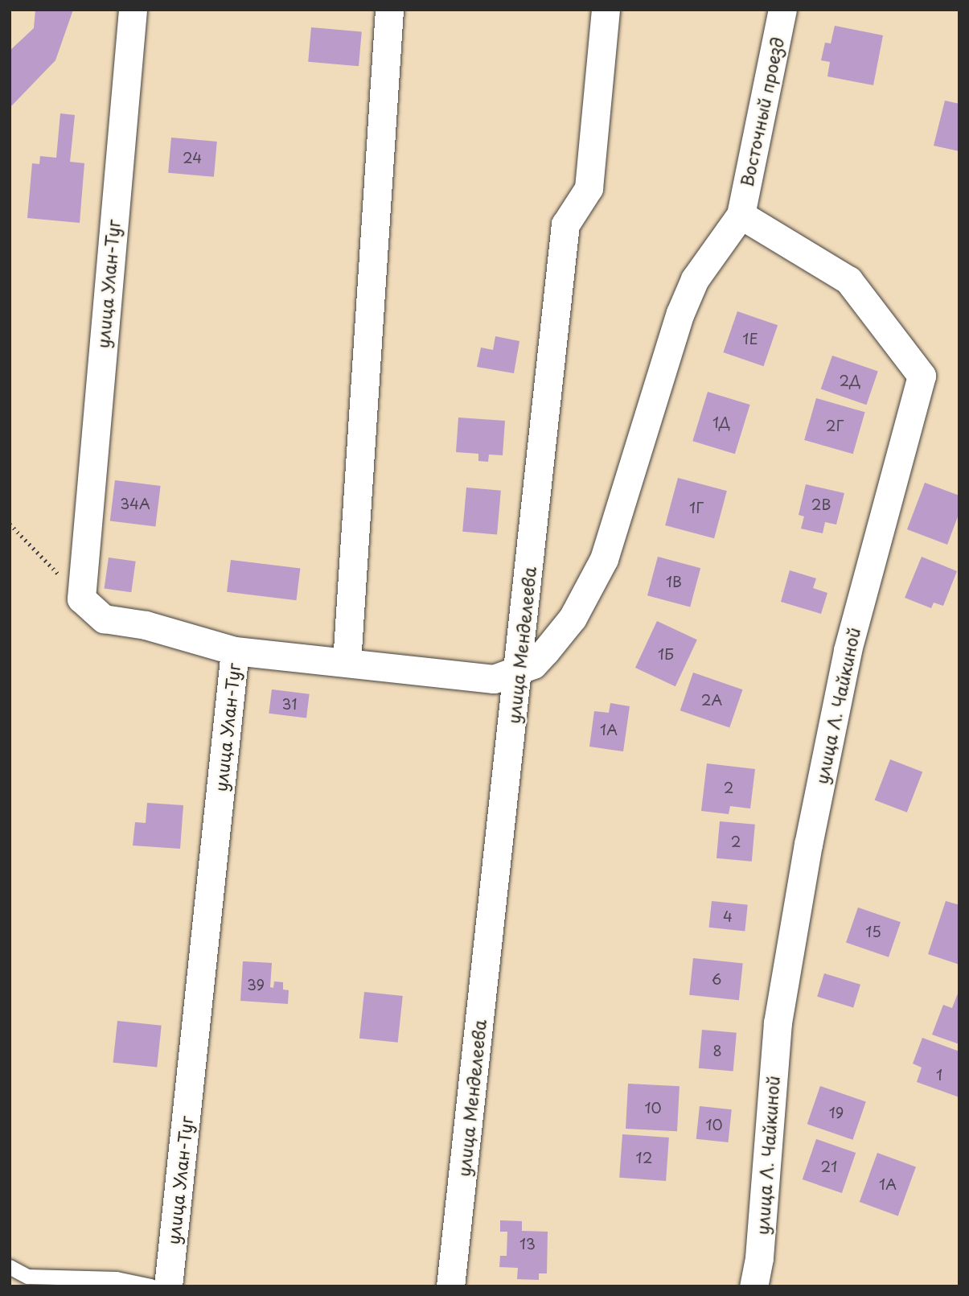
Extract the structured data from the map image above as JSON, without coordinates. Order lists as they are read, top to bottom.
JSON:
{
  "streets": {
    "street": [
      "Восточный проезд",
      "улица Улан-Туг",
      "улица Менделеева",
      "улица Л. Чайкиной"
    ]
  },
  "crossings": [
    ["Восточный проезд", "улица Л. Чайкиной"]
  ],
  "house_numbers": [
    "24",
    "1Е",
    "2Д",
    "1Д",
    "2Г",
    "34А",
    "2В",
    "1Г",
    "1В",
    "1Б",
    "2А",
    "31",
    "1А",
    "2",
    "2",
    "4",
    "15",
    "6",
    "39",
    "8",
    "1",
    "10",
    "19",
    "10",
    "12",
    "21",
    "1А",
    "13"
  ]
}
